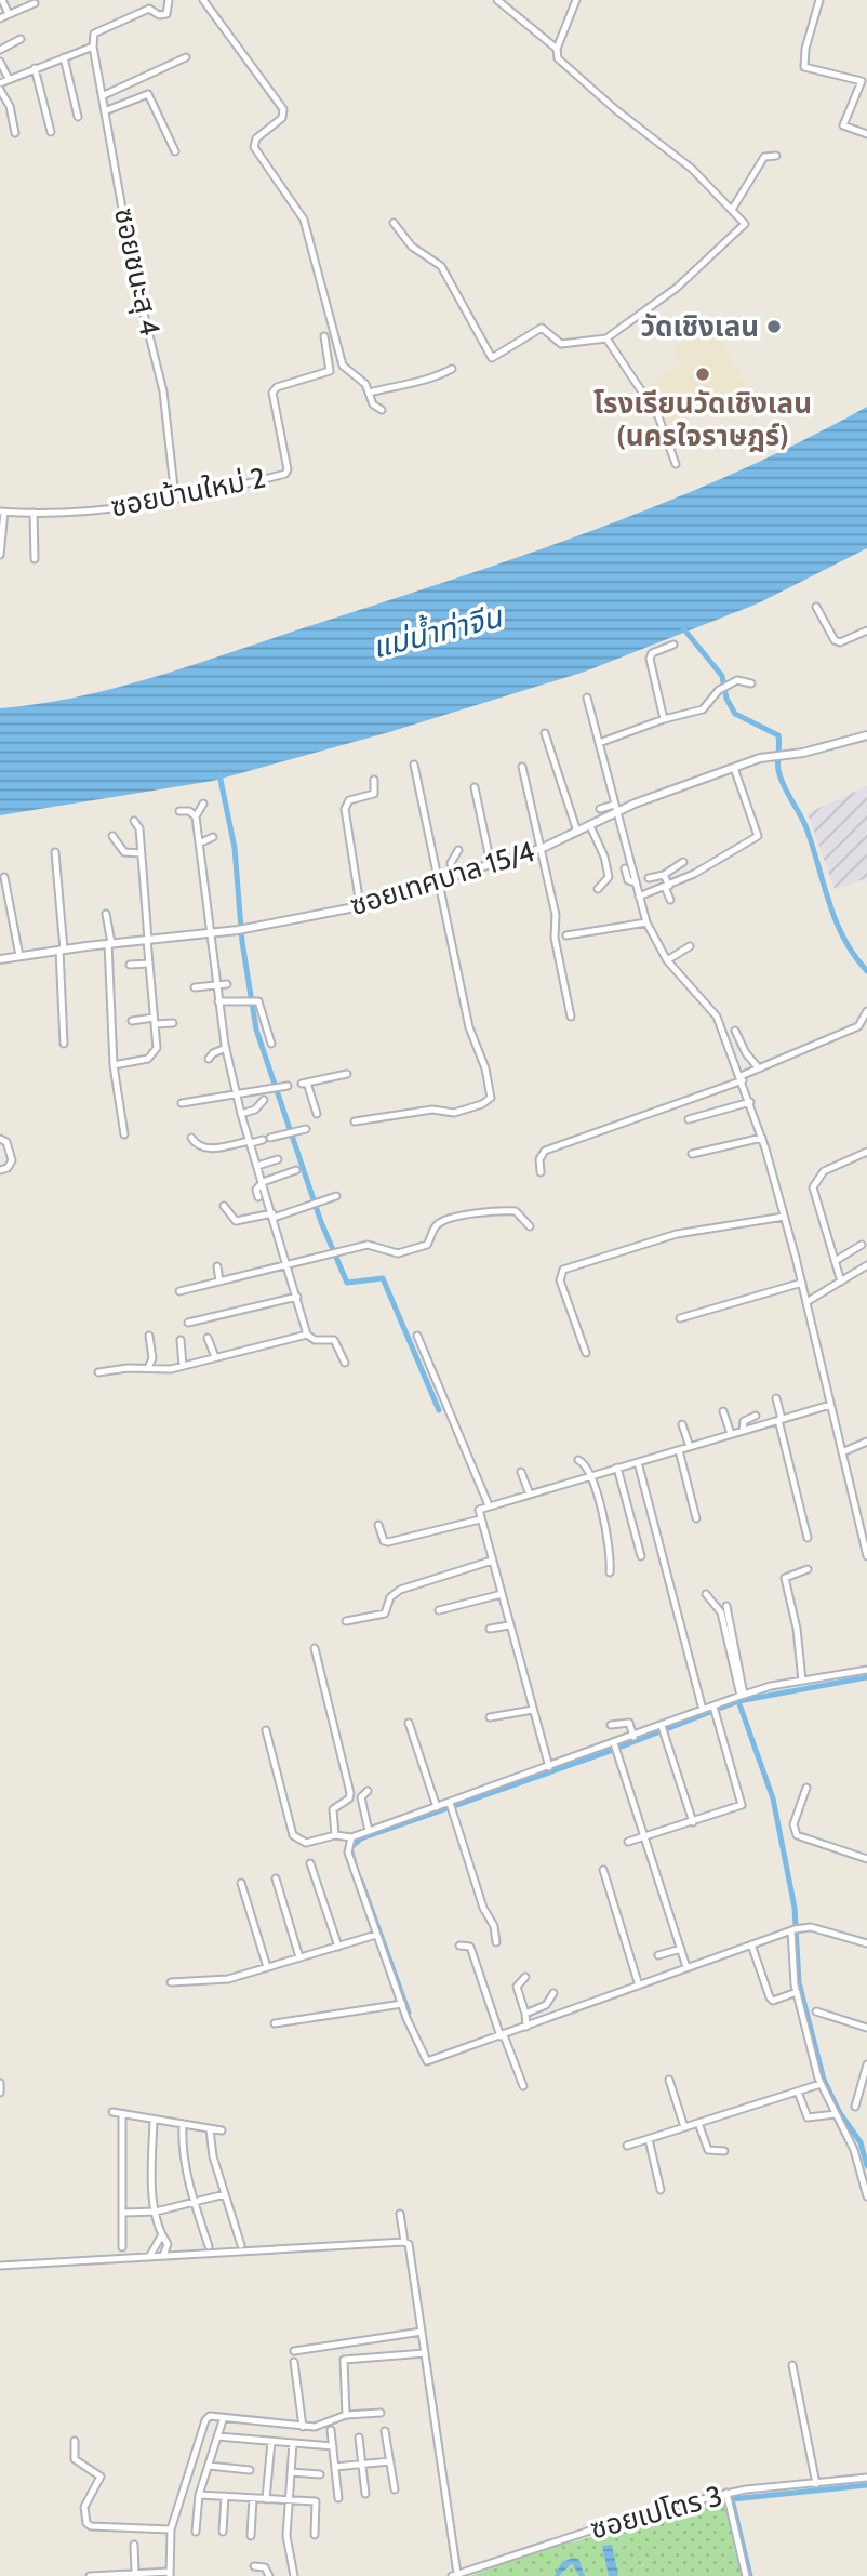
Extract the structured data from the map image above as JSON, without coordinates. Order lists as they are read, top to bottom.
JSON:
{
  "streets": {
    "street": [
      "ซอยชนะสุ 4",
      "ซอยบ้านใหม่ 2",
      "ซอยเทศบาล 15/4",
      "ซอยเปโตร 3"
    ]
  },
  "crossings": [
    ["ซอยชนะสุ 4", "ซอยบ้านใหม่ 2"]
  ],
  "water": ["แม่น้ำท่าจีน"],
  "places": ["วัดเชิงเลน", "โรงเรียนวัดเชิงเลน (นครใจราษฎร์)"]
}
